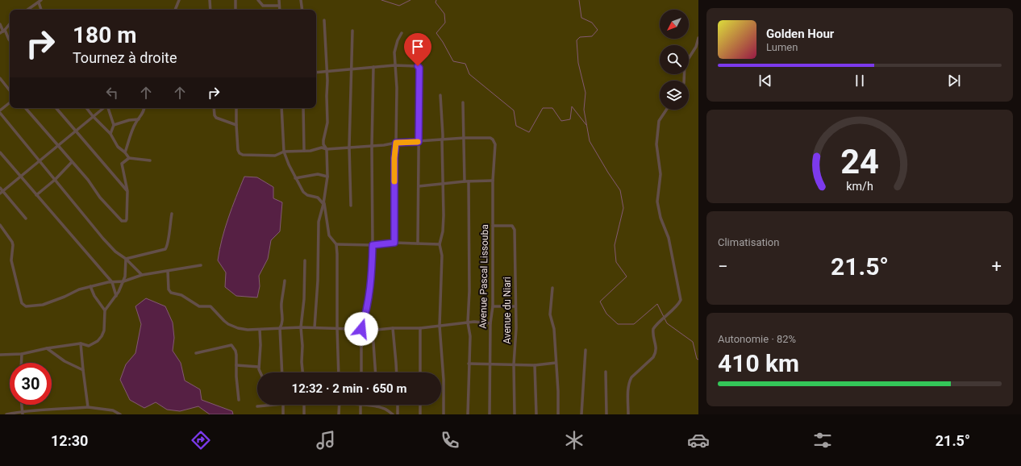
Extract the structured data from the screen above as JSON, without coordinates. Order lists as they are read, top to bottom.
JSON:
{
  "streets": {
    "street": ["Avenue Pascal Lissouba", "Avenue du Niari"]
  },
  "crossings": [
    ["Avenue Pascal Lissouba", "Avenue du Niari"]
  ],
  "north": "bottom left",
  "page": {
    "turn": ["180 m", "Tournez à droite"],
    "song": ["Golden Hour", "Lumen"],
    "tile": [
      "Climatisation",
      ["Autonomie · 82%", "410 km"]
    ],
    "heat": ["−", "21.5°", "+"],
    "limit": "30",
    "trip": "12:32 · 2 min · 650 m",
    "tabs": ["12:30", "21.5°"],
    "gauge": ["24", "km/h"]
  }
}
